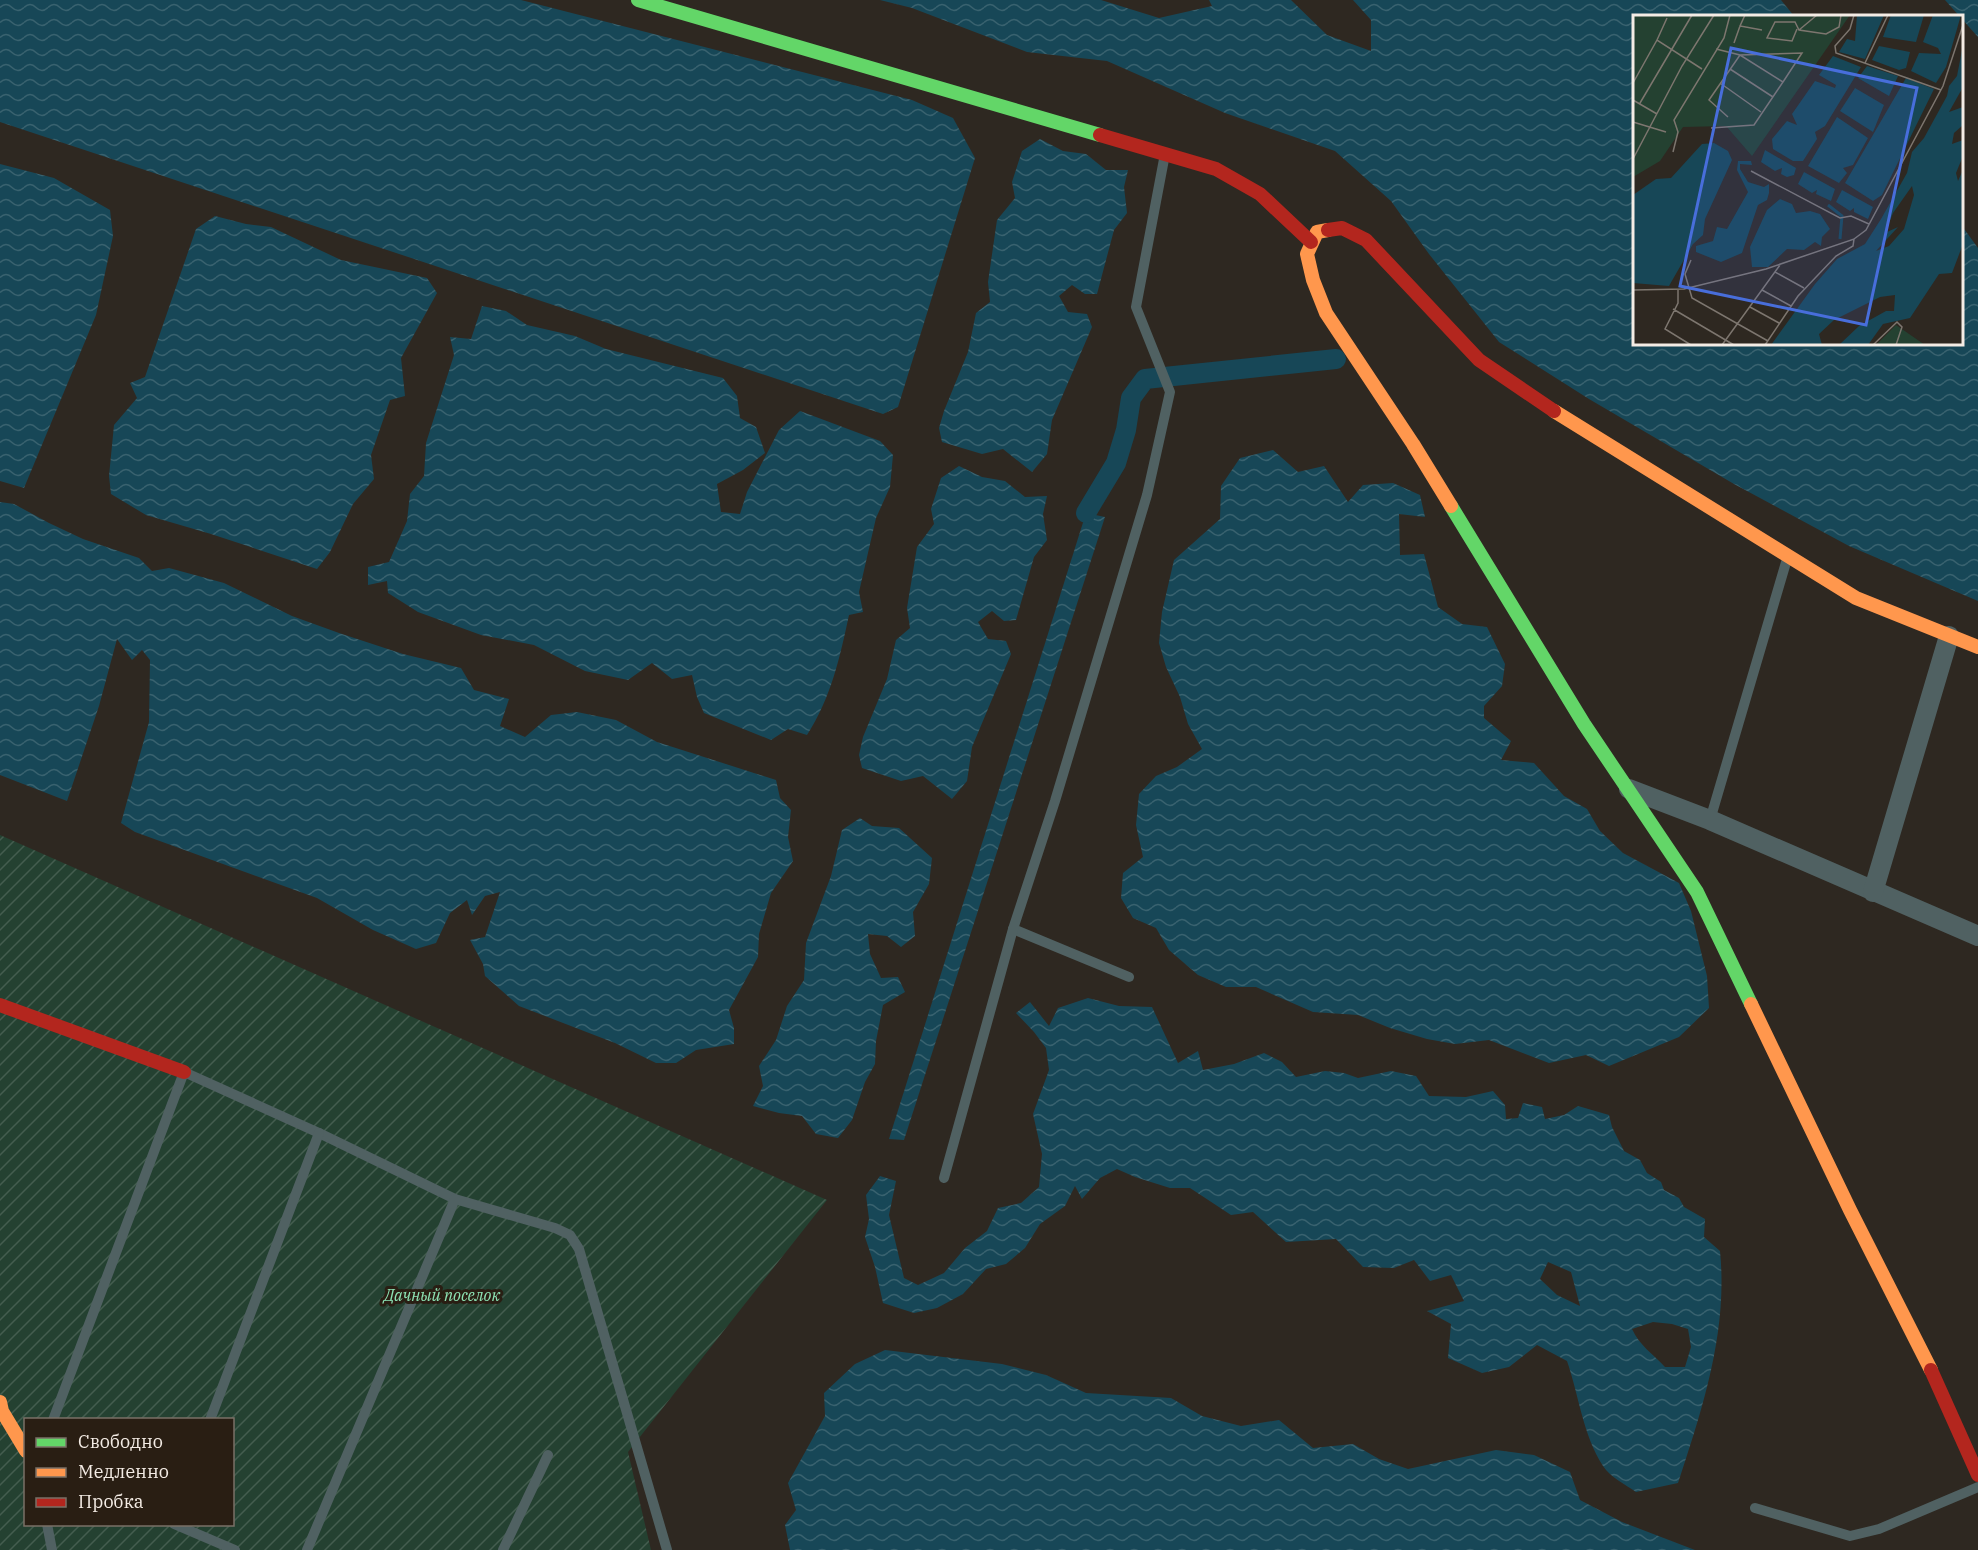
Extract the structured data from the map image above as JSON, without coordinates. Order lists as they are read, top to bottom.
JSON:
{
  "parks": ["Дачный поселок"],
  "legend": ["Свободно", "Медленно", "Пробка"]
}
